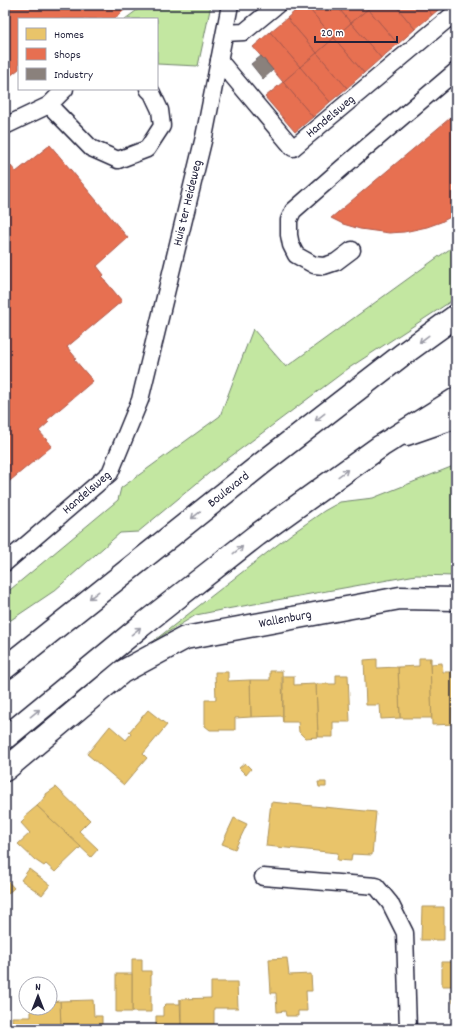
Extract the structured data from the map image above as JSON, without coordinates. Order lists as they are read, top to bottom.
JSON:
{
  "streets": {
    "main road": ["Boulevard", "Wallenburg"],
    "lane": ["Handelsweg", "Huis ter Heideweg"]
  },
  "crossings": [
    ["Handelsweg", "Huis ter Heideweg"]
  ],
  "legend": ["Homes", "Shops", "Industry"],
  "scale_bar": "20 m",
  "north": "top"
}
